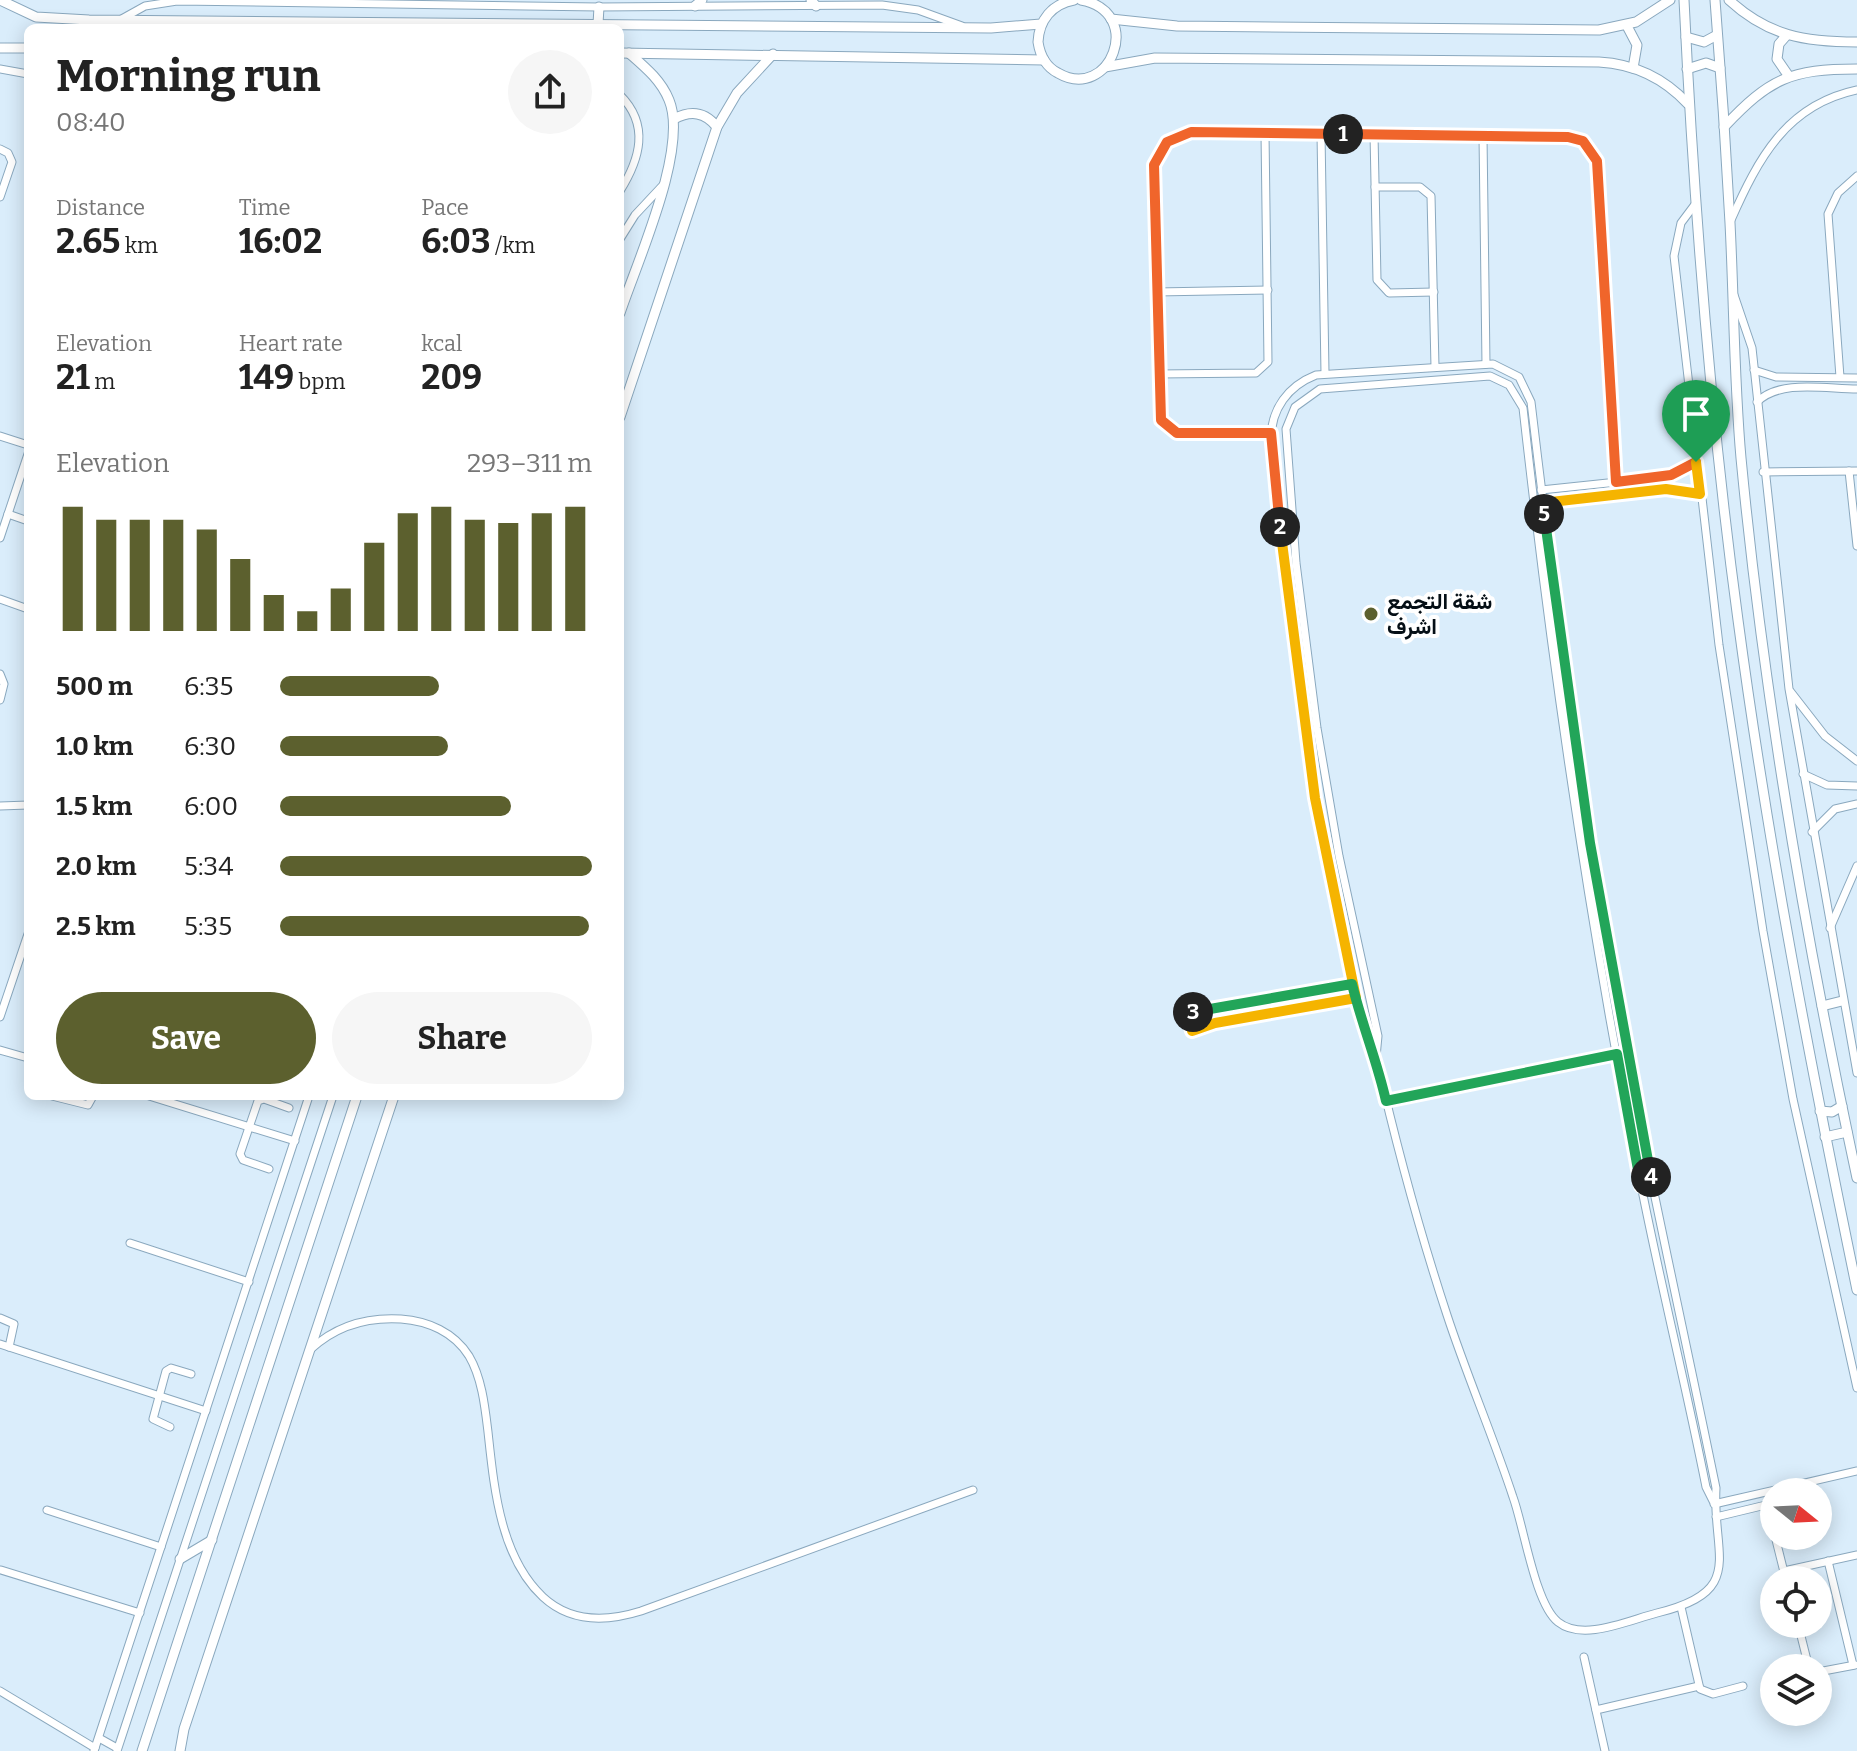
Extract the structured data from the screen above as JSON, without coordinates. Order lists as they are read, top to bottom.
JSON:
{
  "places": ["شقة التجمع اشرف"],
  "north": "right",
  "page": {
    "heading": ["Morning run", "08:40"],
    "pins": [
      "1",
      "5",
      "2",
      "3",
      "4"
    ],
    "stats": [
      ["Distance", "2.65 km"],
      ["Time", "16:02"],
      ["Pace", "6:03 /km"],
      ["Elevation", "21 m"],
      ["Heart rate", "149 bpm"],
      ["kcal", "209"]
    ],
    "chart": ["Elevation", "293–311 m"],
    "list": [
      {
        "name": "500 m",
        "note": "6:35"
      },
      {
        "name": "1.0 km",
        "note": "6:30"
      },
      {
        "name": "1.5 km",
        "note": "6:00"
      },
      {
        "name": "2.0 km",
        "note": "5:34"
      },
      {
        "name": "2.5 km",
        "note": "5:35"
      }
    ],
    "buttons": ["Save", "Share"]
  }
}
